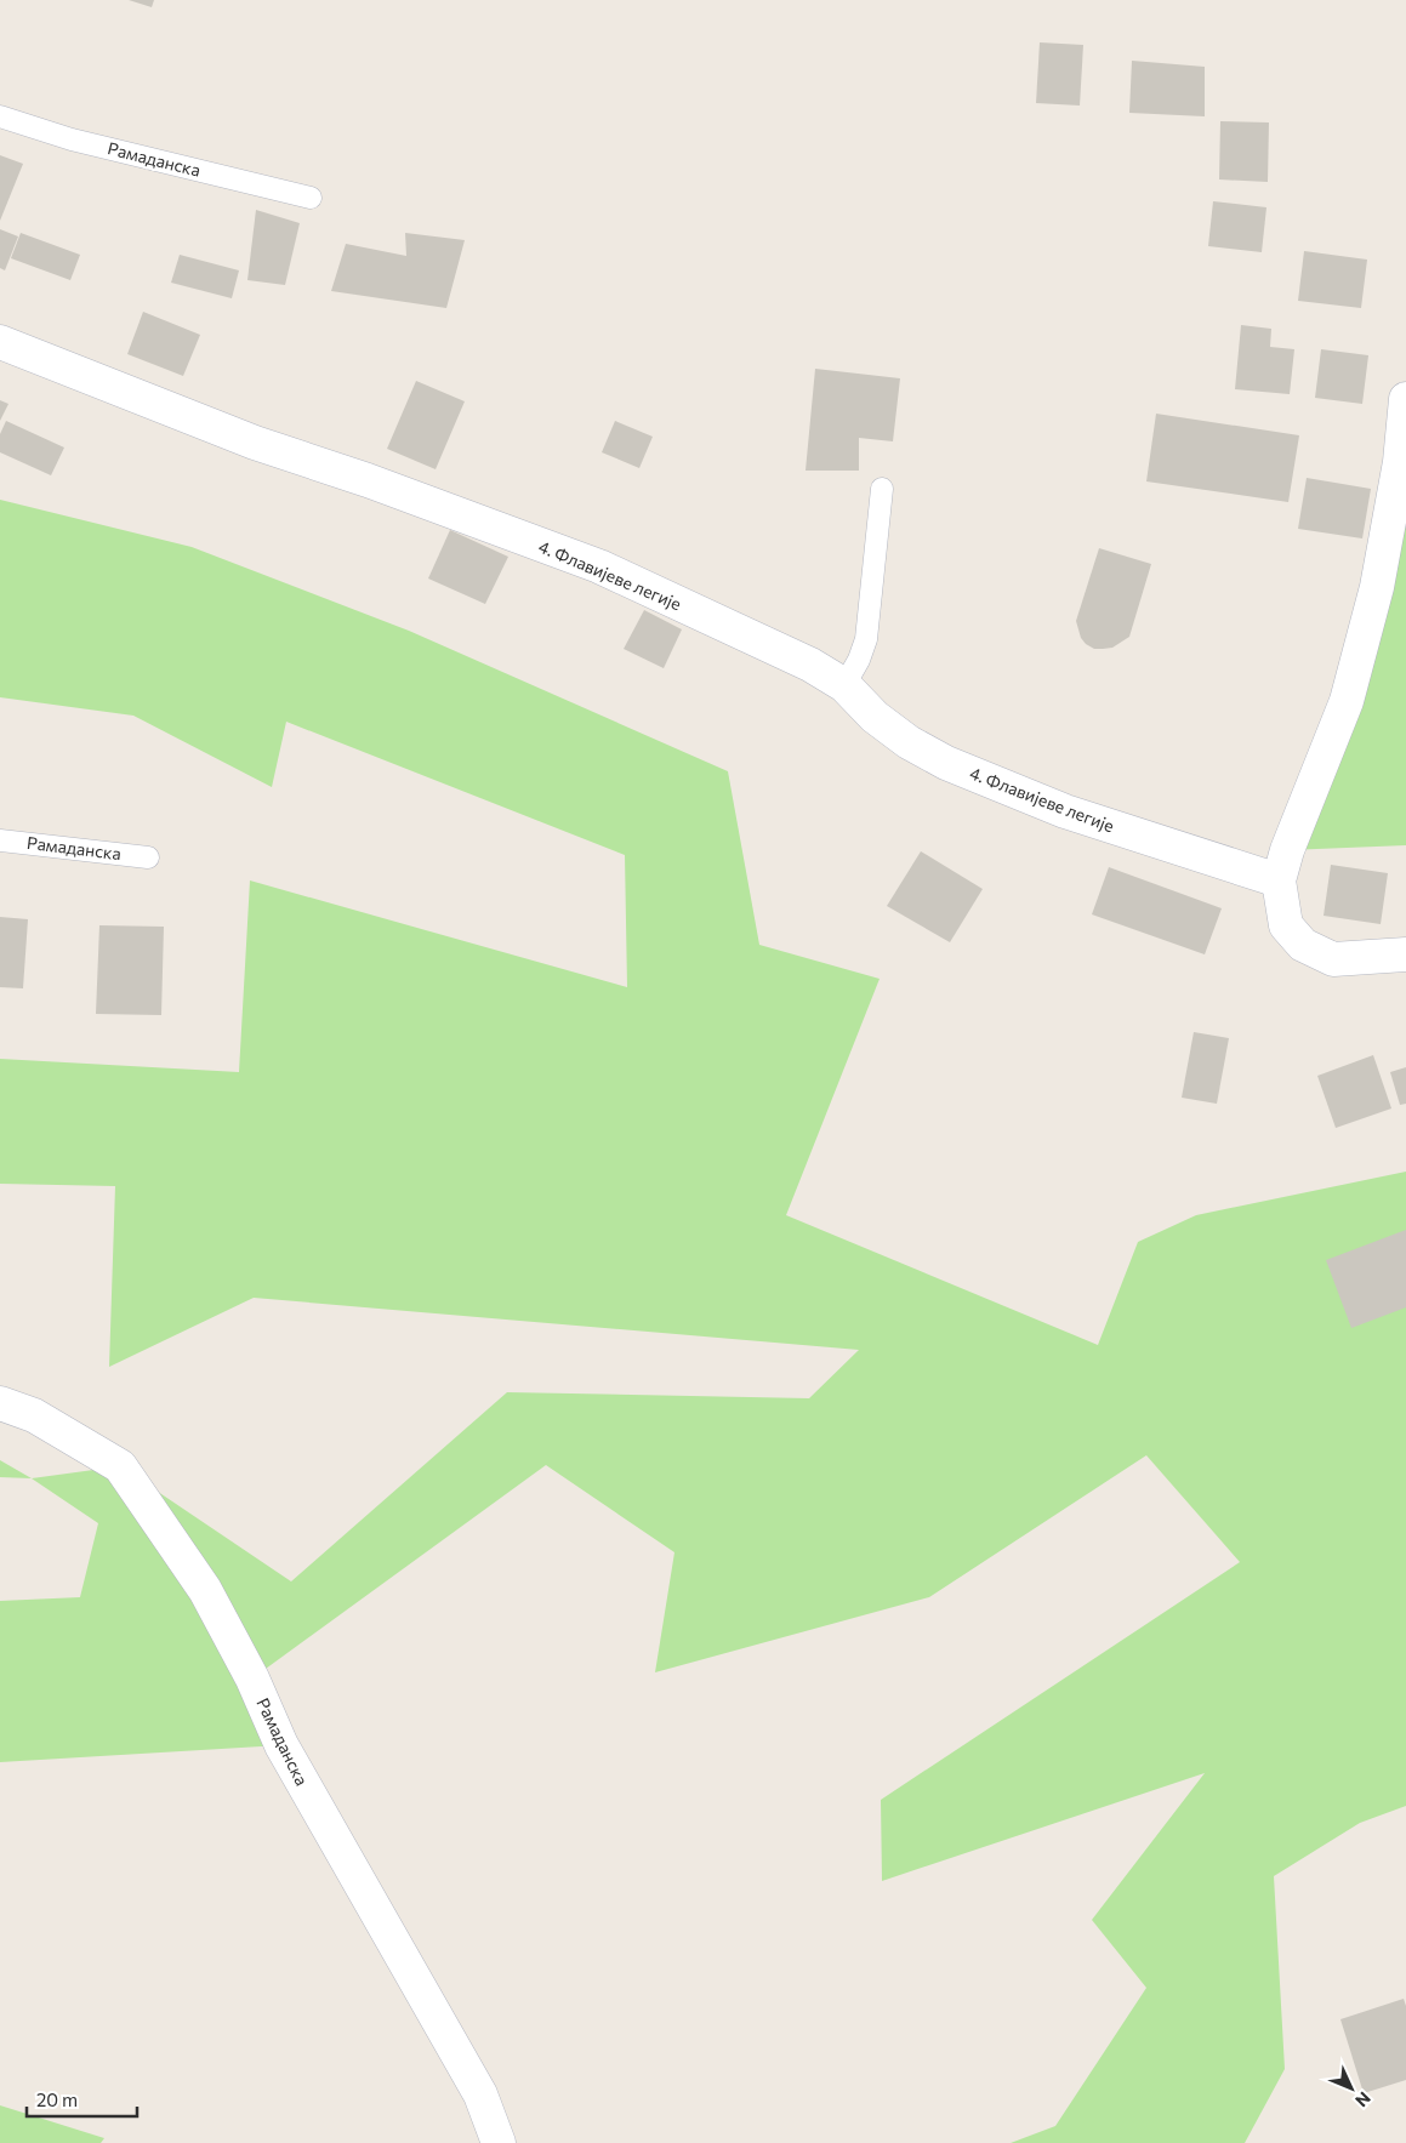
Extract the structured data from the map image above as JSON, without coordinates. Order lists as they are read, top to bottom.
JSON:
{
  "streets": {
    "street": ["Рамаданска", "4. Флавијеве легије"]
  },
  "scale_bar": "20 m",
  "north": "bottom right"
}
